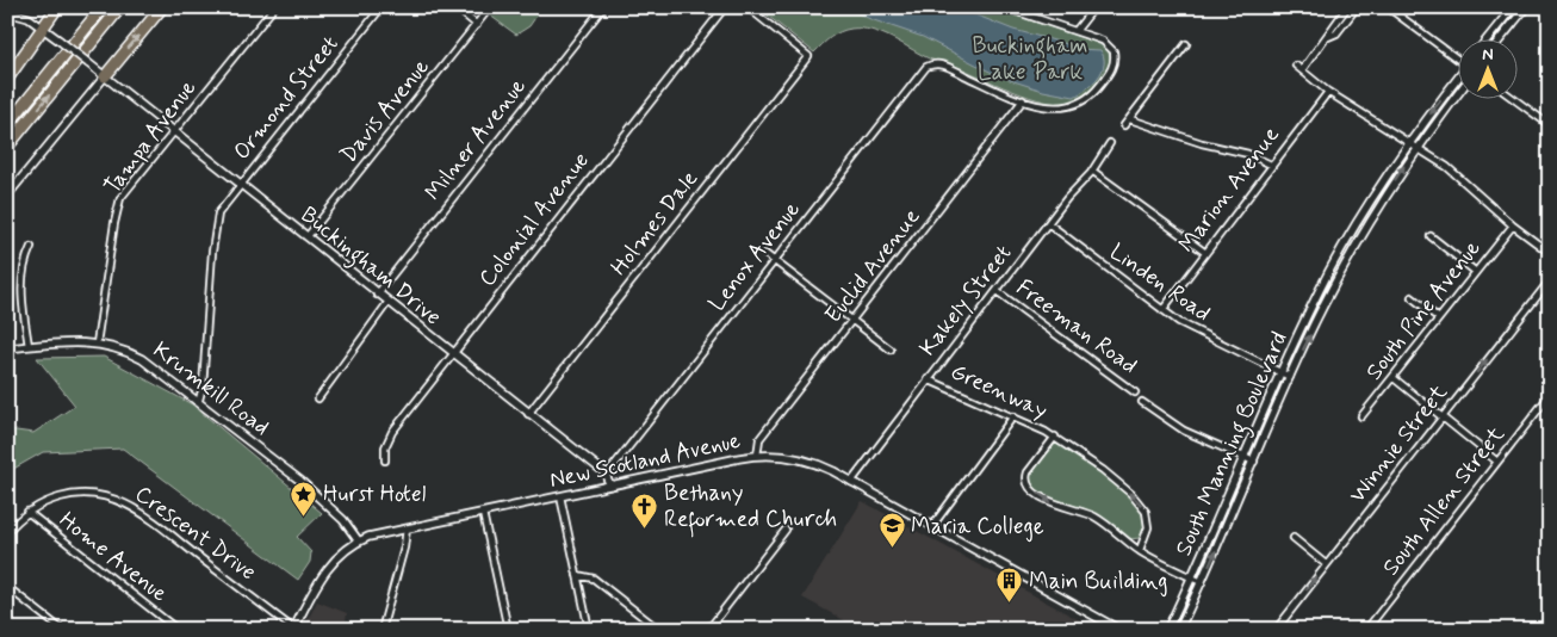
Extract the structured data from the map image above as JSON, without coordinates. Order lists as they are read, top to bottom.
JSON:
{
  "streets": {
    "street": [
      "Ormond Street",
      "Davis Avenue",
      "Tampa Avenue",
      "Milner Avenue",
      "Marion Avenue",
      "Colonial Avenue",
      "Holmes Dale",
      "Lenox Avenue",
      "Buckingham Drive",
      "Euclid Avenue",
      "Linden Road",
      "Kakely Street",
      "South Pine Avenue",
      "Freeman Road",
      "Krumkill Road",
      "Greenway",
      "South Manning Boulevard",
      "Winnie Street",
      "New Scotland Avenue",
      "South Allen Street",
      "Crescent Drive",
      "Home Avenue"
    ]
  },
  "crossings": [
    ["Ormond Street", "Buckingham Drive"],
    ["Ormond Street", "Krumkill Road"],
    ["Davis Avenue", "Buckingham Drive"],
    ["Tampa Avenue", "Buckingham Drive"],
    ["Tampa Avenue", "Krumkill Road"],
    ["Milner Avenue", "Buckingham Drive"],
    ["Marion Avenue", "Linden Road"],
    ["Colonial Avenue", "Buckingham Drive"],
    ["Holmes Dale", "Buckingham Drive"],
    ["Lenox Avenue", "Buckingham Drive"],
    ["Lenox Avenue", "Euclid Avenue"],
    ["Euclid Avenue", "New Scotland Avenue"],
    ["Linden Road", "Kakely Street"],
    ["Linden Road", "South Manning Boulevard"],
    ["Kakely Street", "Freeman Road"],
    ["Kakely Street", "Greenway"],
    ["Kakely Street", "New Scotland Avenue"],
    ["Freeman Road", "South Manning Boulevard"],
    ["Krumkill Road", "New Scotland Avenue"],
    ["Greenway", "South Manning Boulevard"],
    ["New Scotland Avenue", "Crescent Drive"],
    ["Crescent Drive", "Home Avenue"]
  ],
  "one_way": ["Winnie Street"],
  "parks": ["Buckingham Lake Park"],
  "places": {
    "place": ["Hurst Hotel"],
    "church": ["Bethany Reformed Church"],
    "school or university": ["Maria College"],
    "building": ["Main Building"]
  },
  "north": "top"
}
